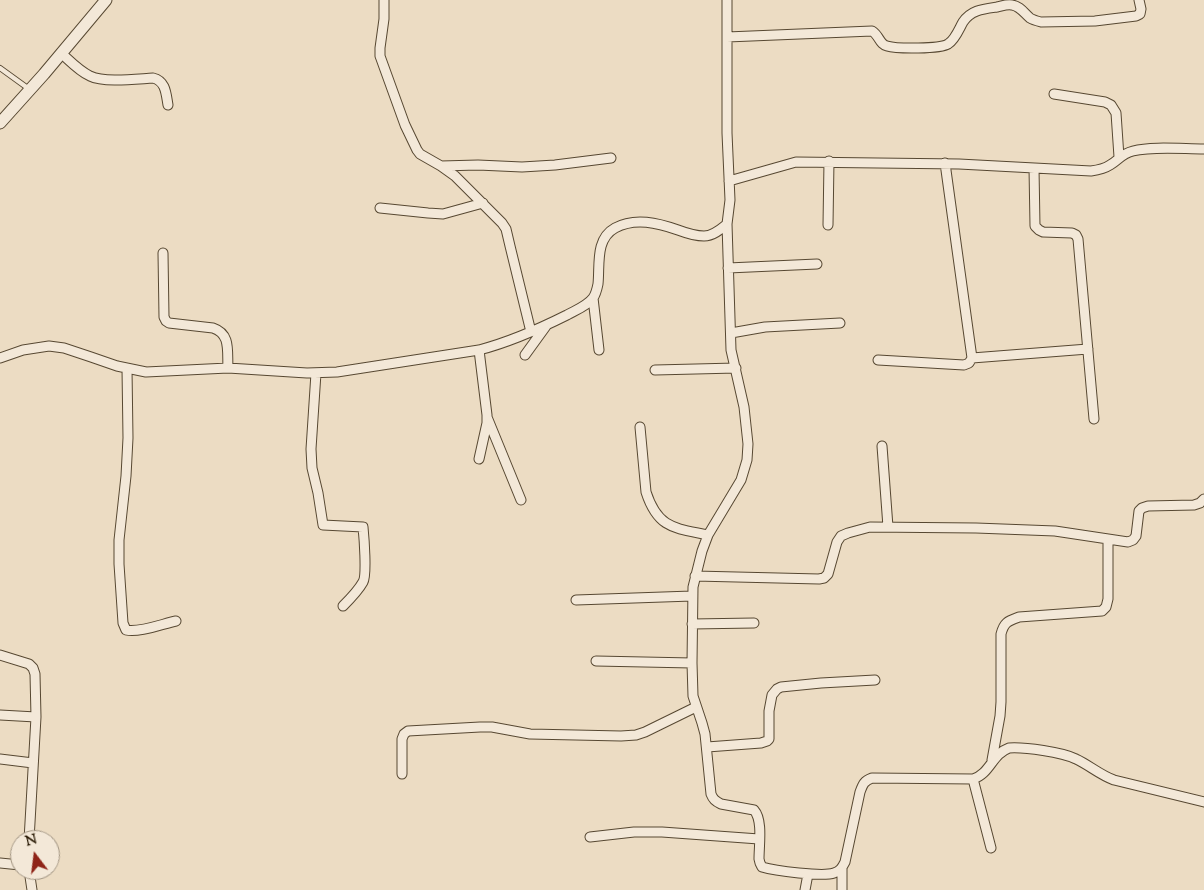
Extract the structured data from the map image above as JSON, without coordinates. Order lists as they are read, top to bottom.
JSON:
{
  "north": "top"
}
